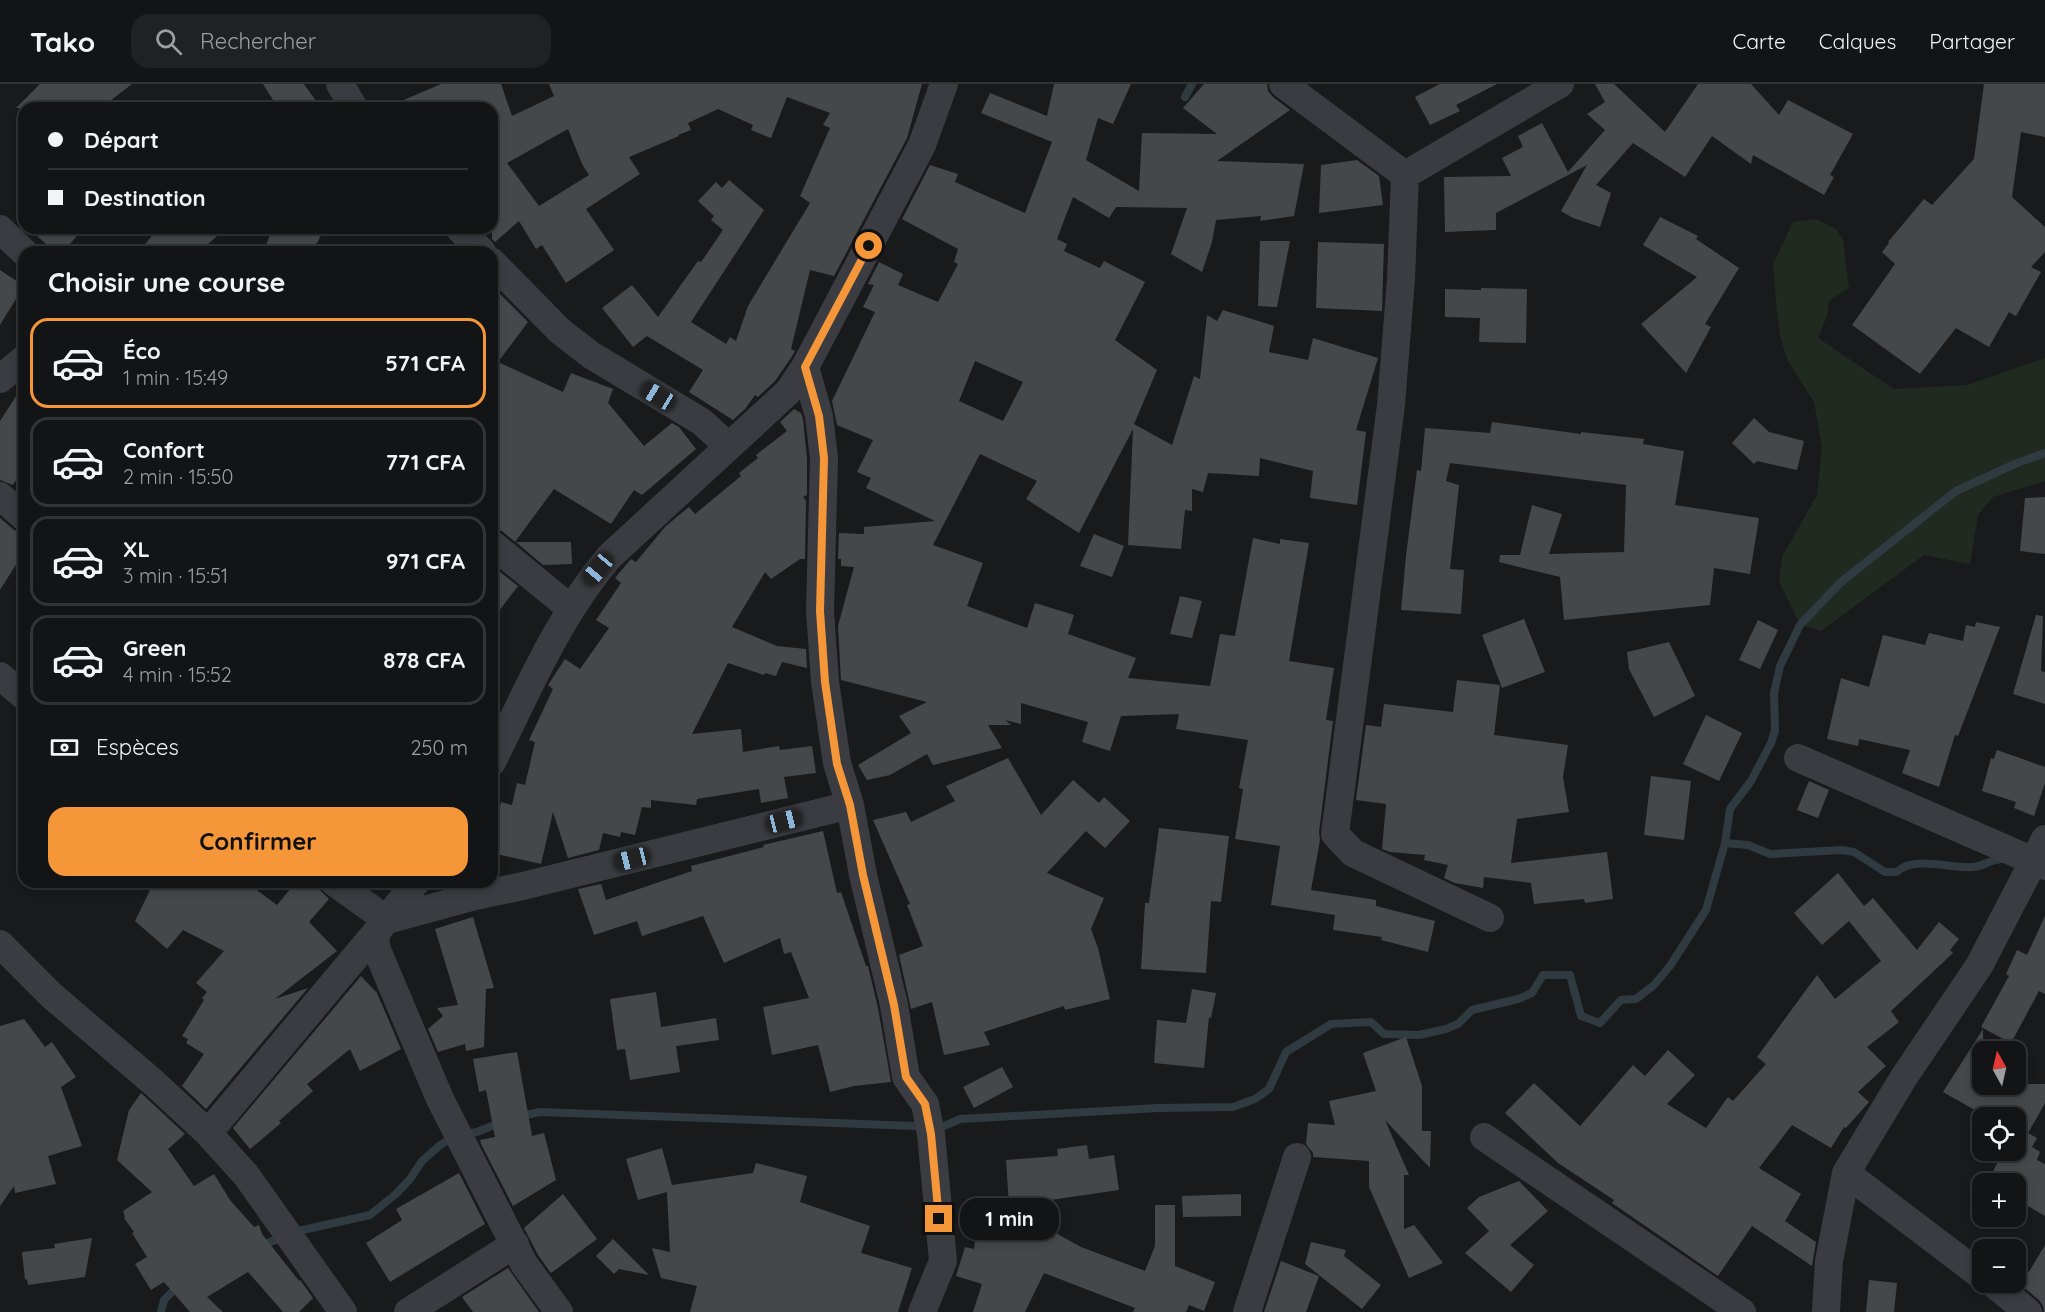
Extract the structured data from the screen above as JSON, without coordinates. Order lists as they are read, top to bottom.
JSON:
{
  "north": "top",
  "page": {
    "header": "Tako",
    "search": "Rechercher",
    "nav": ["Carte", "Calques", "Partager"],
    "banner": ["Départ", "Destination"],
    "heading": "Choisir une course",
    "list": [
      {
        "name": "Éco",
        "note": "1 min · 15:49",
        "value": "571 CFA"
      },
      {
        "name": "Confort",
        "note": "2 min · 15:50",
        "value": "771 CFA"
      },
      {
        "name": "XL",
        "note": "3 min · 15:51",
        "value": "971 CFA"
      },
      {
        "name": "Green",
        "note": "4 min · 15:52",
        "value": "878 CFA"
      }
    ],
    "pay": ["Espèces", "250 m"],
    "buttons": "Confirmer",
    "map_buttons": ["+", "−"],
    "bubble": "1 min"
  }
}
